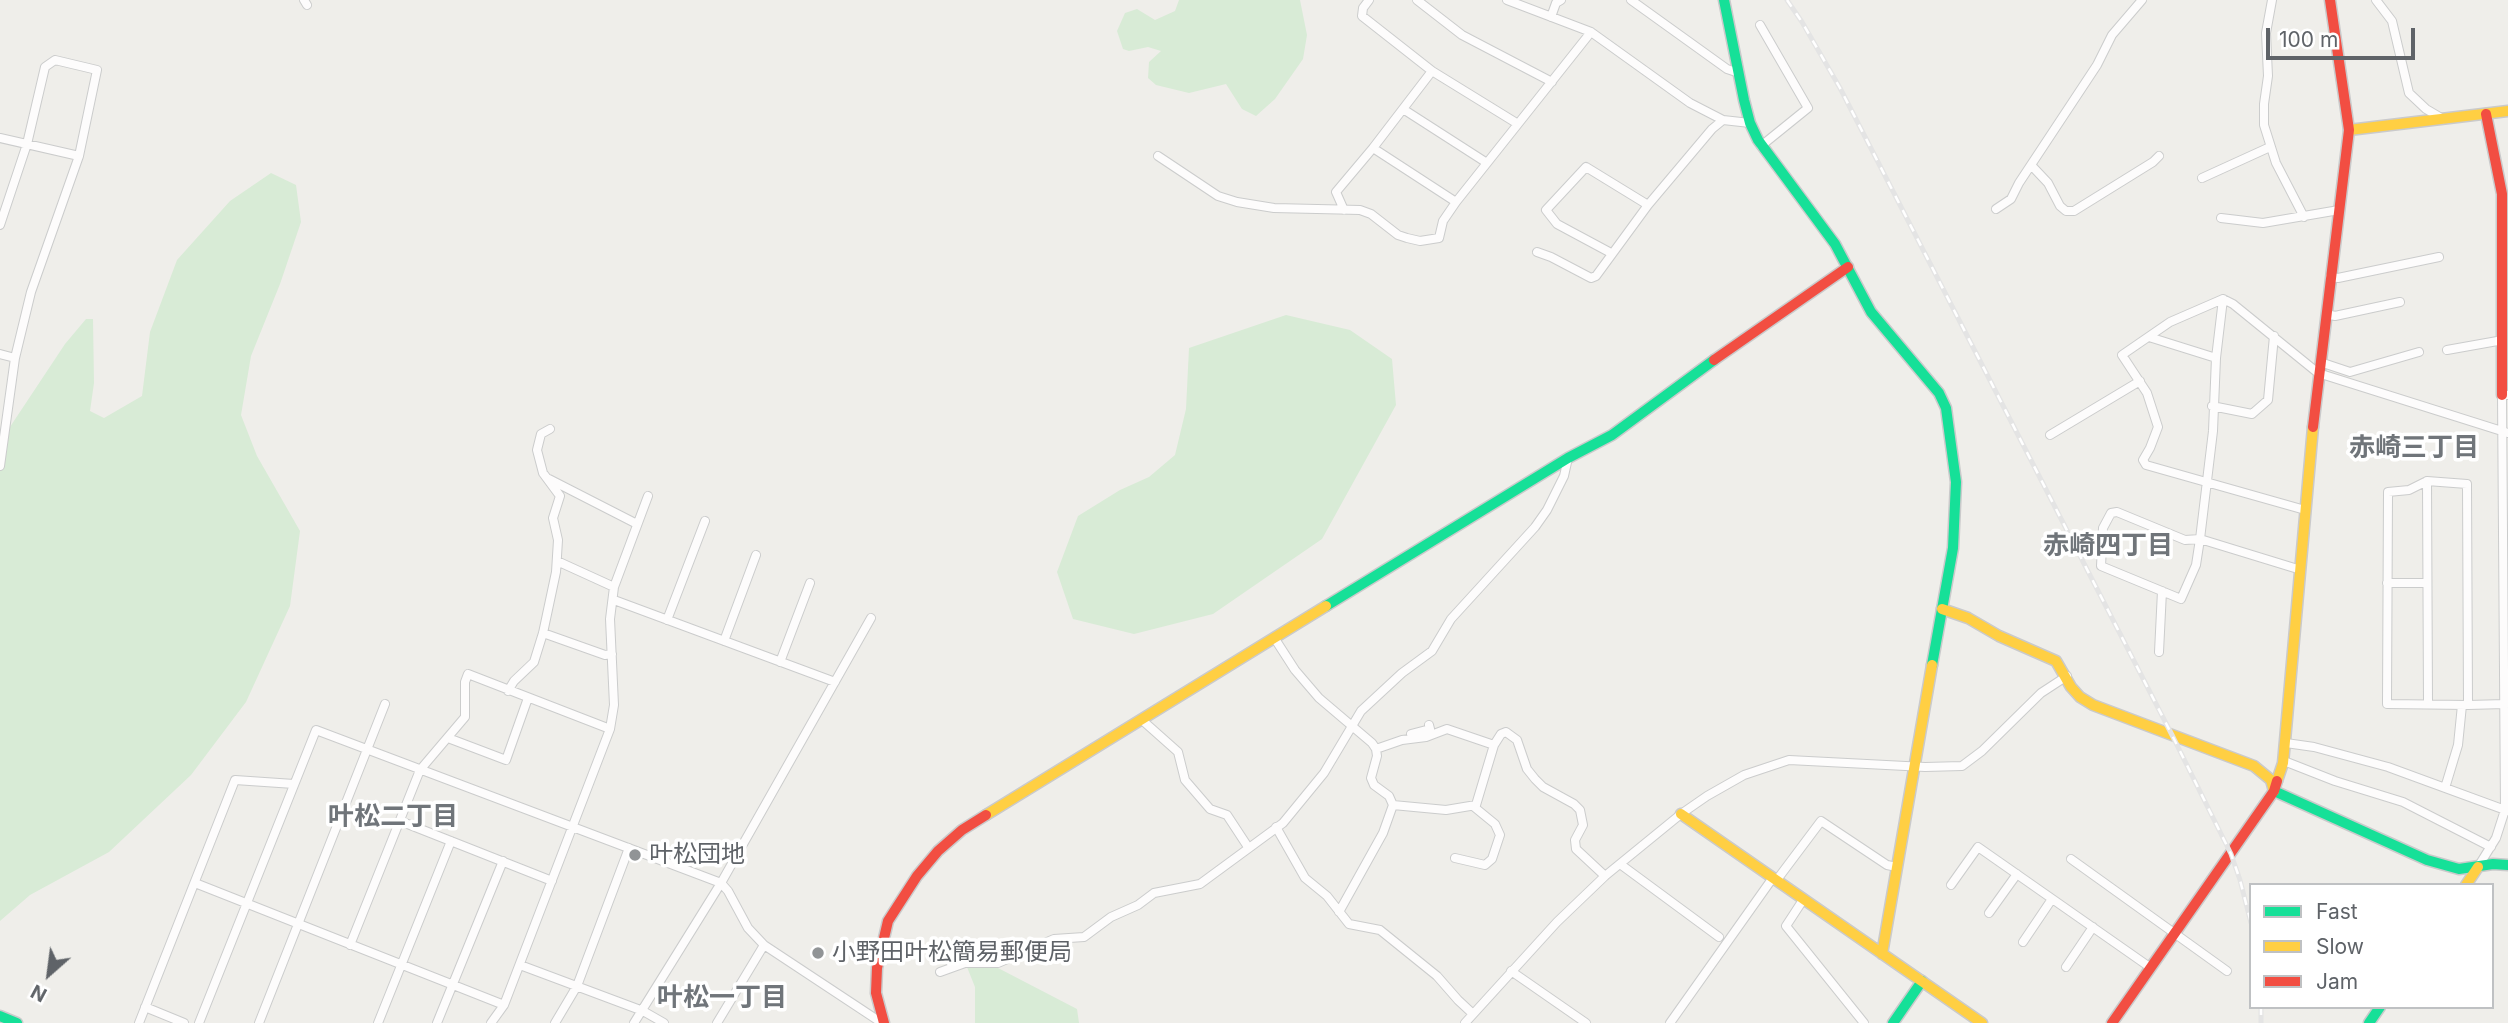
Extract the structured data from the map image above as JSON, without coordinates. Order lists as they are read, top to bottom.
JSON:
{
  "districts": [
    "赤崎三丁目",
    "赤崎四丁目",
    "叶松二丁目",
    "叶松一丁目"
  ],
  "places": ["叶松団地", "小野田叶松簡易郵便局"],
  "legend": ["Fast", "Slow", "Jam"],
  "scale_bar": "100 m",
  "north": "bottom left"
}
